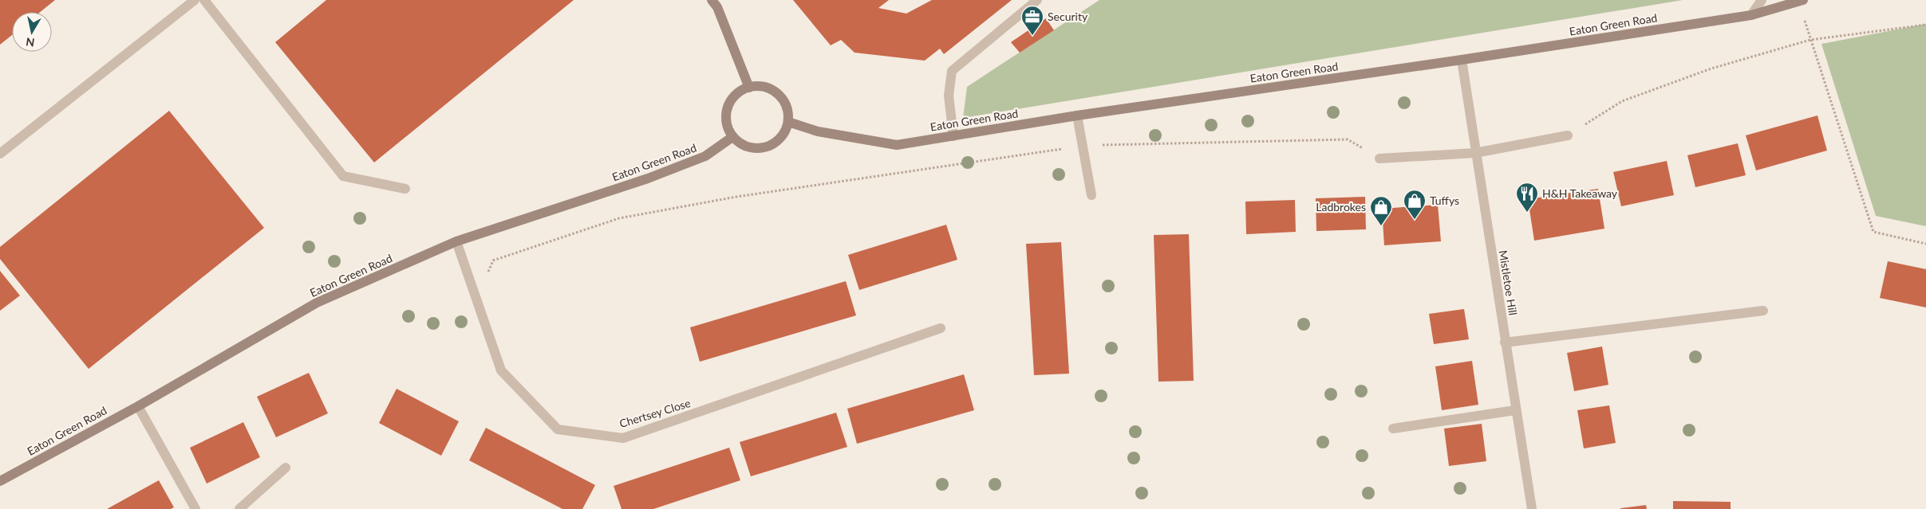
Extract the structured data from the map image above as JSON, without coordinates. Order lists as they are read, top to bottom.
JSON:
{
  "streets": {
    "street": ["Eaton Green Road", "Mistletoe Hill", "Chertsey Close"]
  },
  "crossings": [
    ["Eaton Green Road", "Mistletoe Hill"],
    ["Eaton Green Road", "Chertsey Close"]
  ],
  "places": {
    "office": ["Security"],
    "restaurant": ["H&H Takeaway"],
    "shop": ["Tuffys", "Ladbrokes"]
  },
  "north": "bottom"
}
